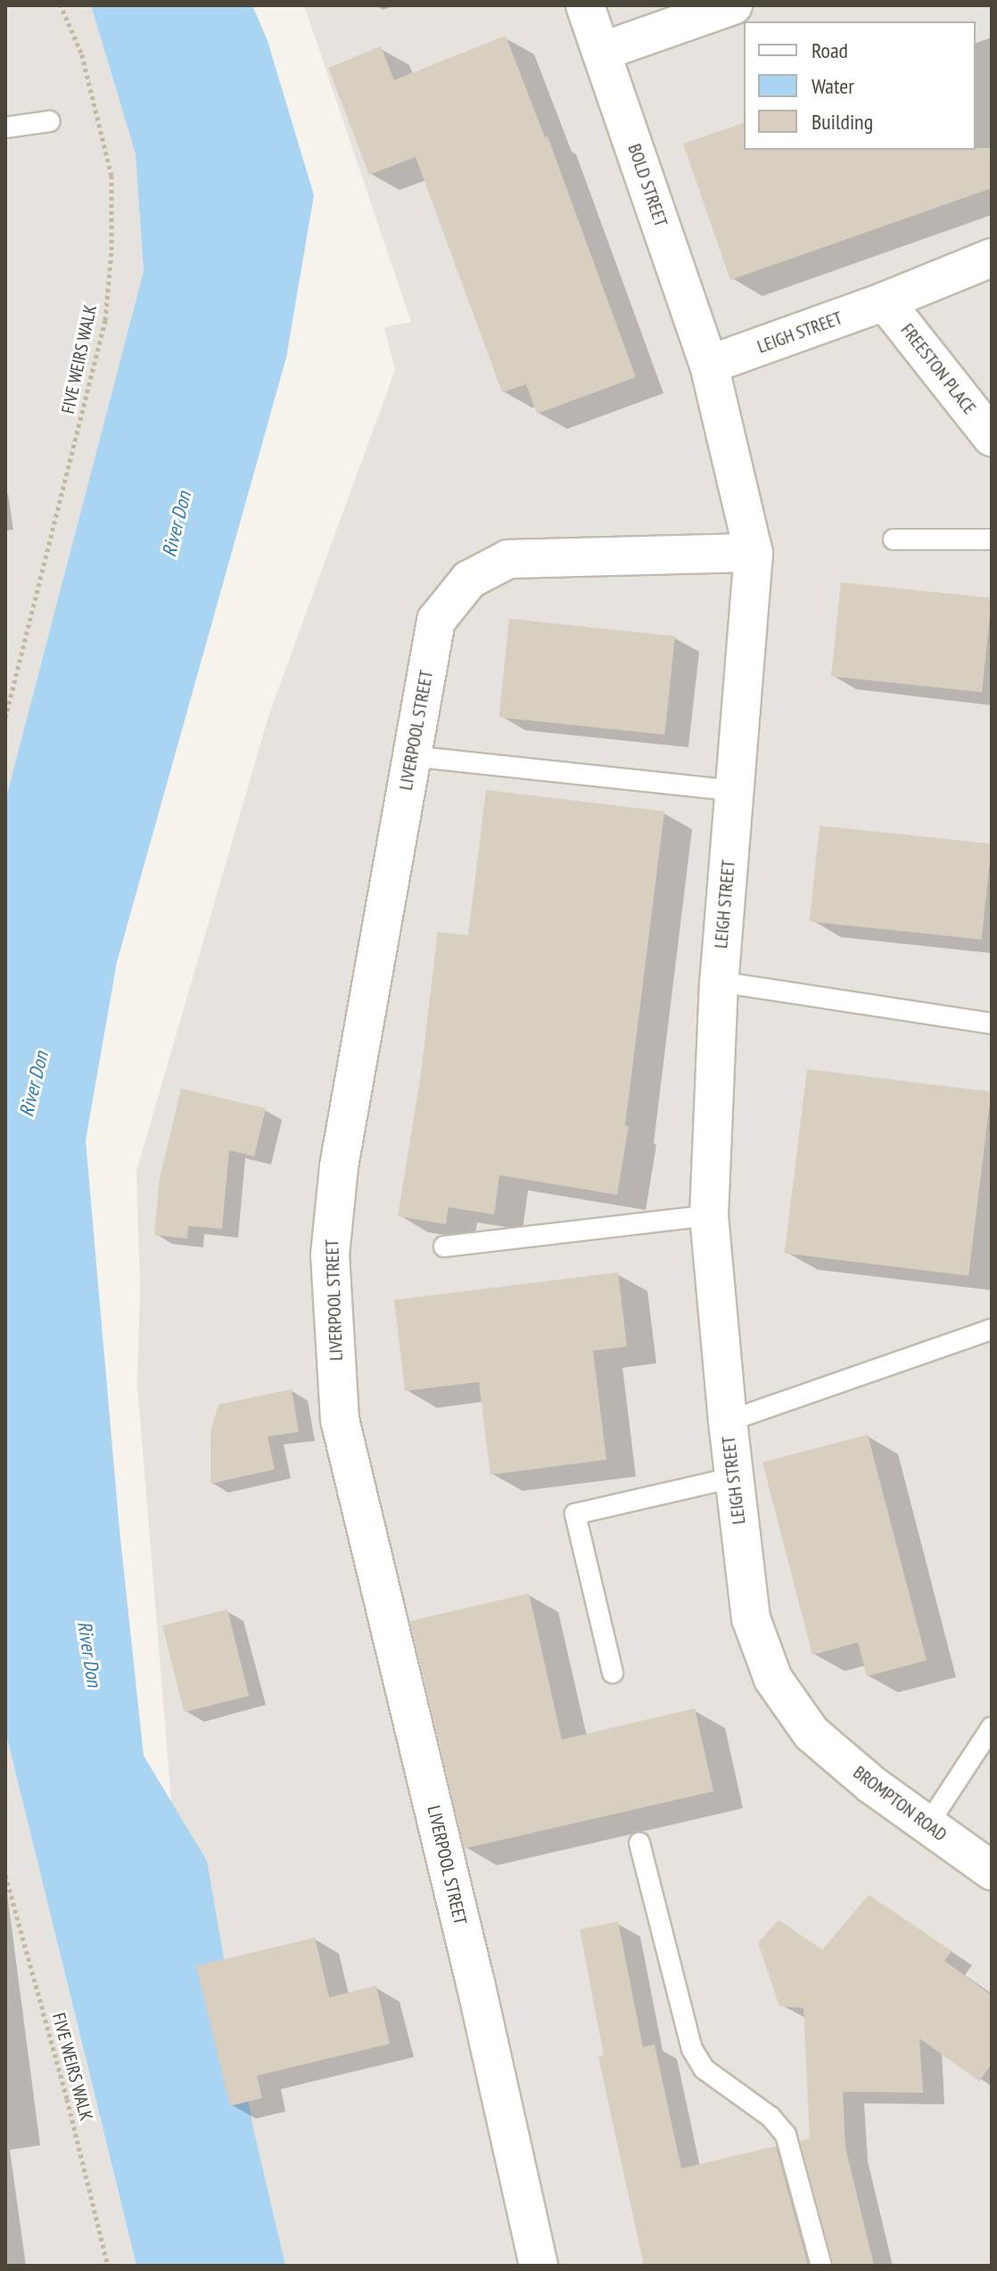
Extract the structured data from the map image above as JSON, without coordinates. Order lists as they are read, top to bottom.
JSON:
{
  "streets": {
    "street": [
      "BOLD STREET",
      "LEIGH STREET",
      "FREESTON PLACE",
      "LIVERPOOL STREET",
      "BROMPTON ROAD"
    ],
    "path": ["FIVE WEIRS WALK"]
  },
  "crossings": [
    ["BOLD STREET", "LEIGH STREET"],
    ["LEIGH STREET", "FREESTON PLACE"],
    ["LEIGH STREET", "LIVERPOOL STREET"],
    ["LEIGH STREET", "BROMPTON ROAD"]
  ],
  "water": ["River Don"],
  "legend": ["Road", "Water", "Building"]
}
